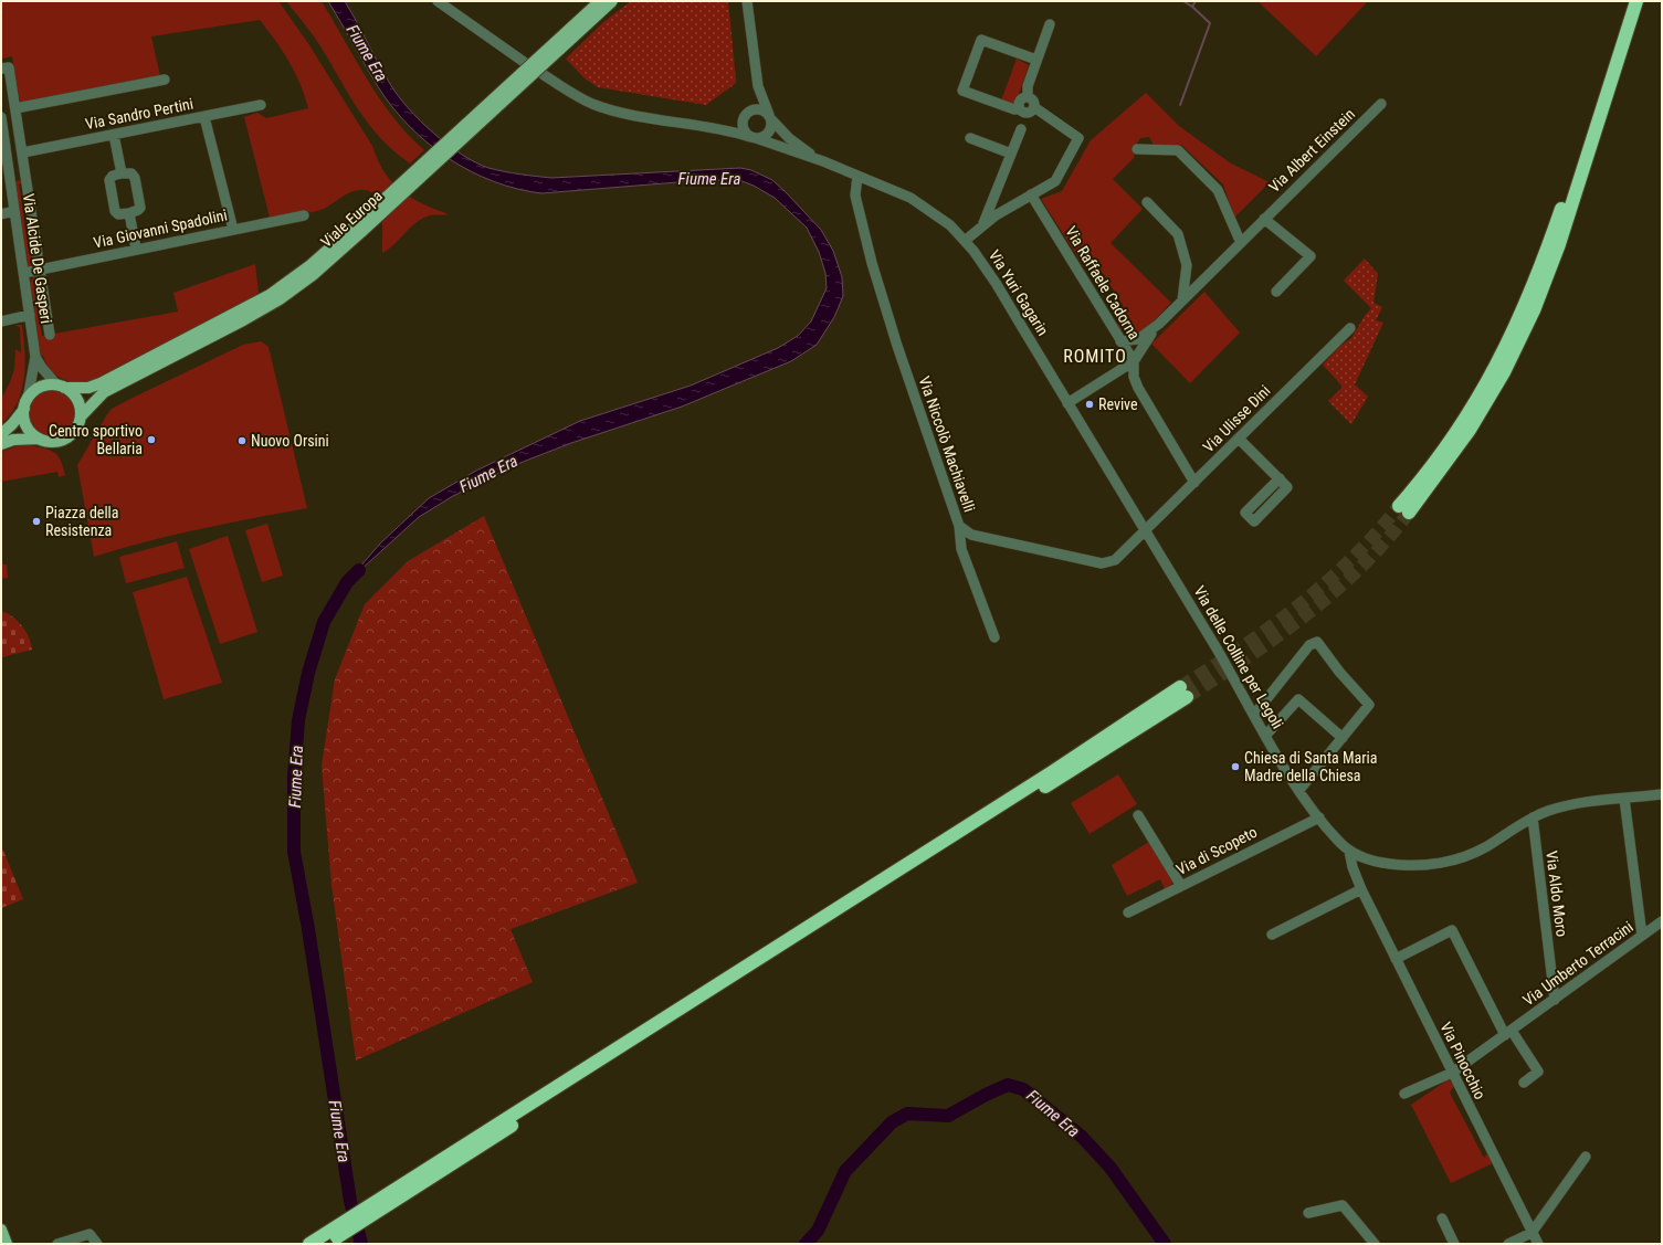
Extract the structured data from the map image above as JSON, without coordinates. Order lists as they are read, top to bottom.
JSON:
{
  "streets": {
    "main road": ["Viale Europa"],
    "street": [
      "Via Sandro Pertini",
      "Via Albert Einstein",
      "Via Giovanni Spadolini",
      "Via Alcide De Gasperi",
      "Via Raffaele Cadorna",
      "Via Yuri Gagarin",
      "Via Ulisse Dini",
      "Via Niccolò Machiavelli",
      "Via delle Colline per Legoli",
      "Via di Scopeto",
      "Via Aldo Moro",
      "Via Umberto Terracini",
      "Via Pinocchio"
    ]
  },
  "crossings": [
    ["Via Sandro Pertini", "Via Alcide De Gasperi"],
    ["Via Albert Einstein", "Via Raffaele Cadorna"],
    ["Viale Europa", "Via Alcide De Gasperi"],
    ["Via Giovanni Spadolini", "Via Alcide De Gasperi"],
    ["Via Raffaele Cadorna", "Via Ulisse Dini"],
    ["Via Yuri Gagarin", "Via Ulisse Dini"],
    ["Via Yuri Gagarin", "Via Niccolò Machiavelli"],
    ["Via Yuri Gagarin", "Via delle Colline per Legoli"],
    ["Via Ulisse Dini", "Via Niccolò Machiavelli"],
    ["Via Ulisse Dini", "Via delle Colline per Legoli"],
    ["Via Niccolò Machiavelli", "Via delle Colline per Legoli"],
    ["Via delle Colline per Legoli", "Via di Scopeto"],
    ["Via delle Colline per Legoli", "Via Aldo Moro"],
    ["Via delle Colline per Legoli", "Via Pinocchio"],
    ["Via Aldo Moro", "Via Umberto Terracini"],
    ["Via Umberto Terracini", "Via Pinocchio"]
  ],
  "districts": ["ROMITO"],
  "water": ["Fiume Era"],
  "places": [
    "Revive",
    "Centro sportivo Bellaria",
    "Nuovo Orsini",
    "Piazza della Resistenza",
    "Chiesa di Santa Maria Madre della Chiesa"
  ]
}
